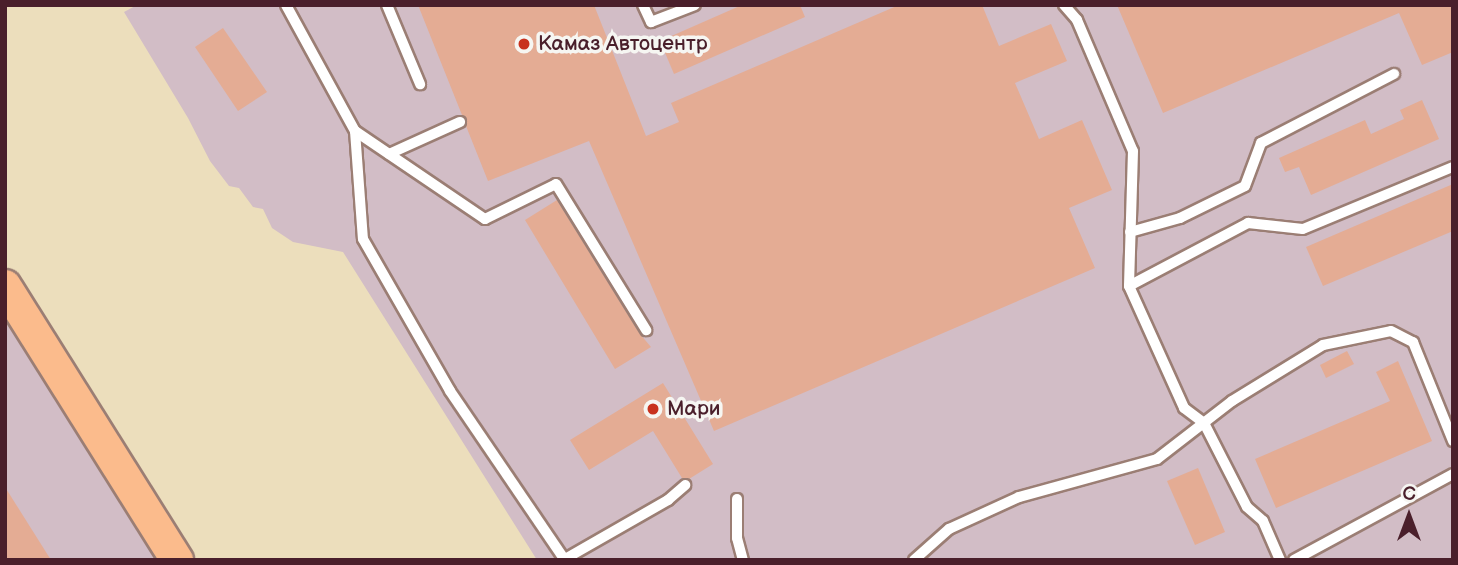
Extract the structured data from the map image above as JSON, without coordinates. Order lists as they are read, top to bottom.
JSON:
{
  "places": ["Камаз Автоцентр", "Мари"],
  "north": "top"
}
